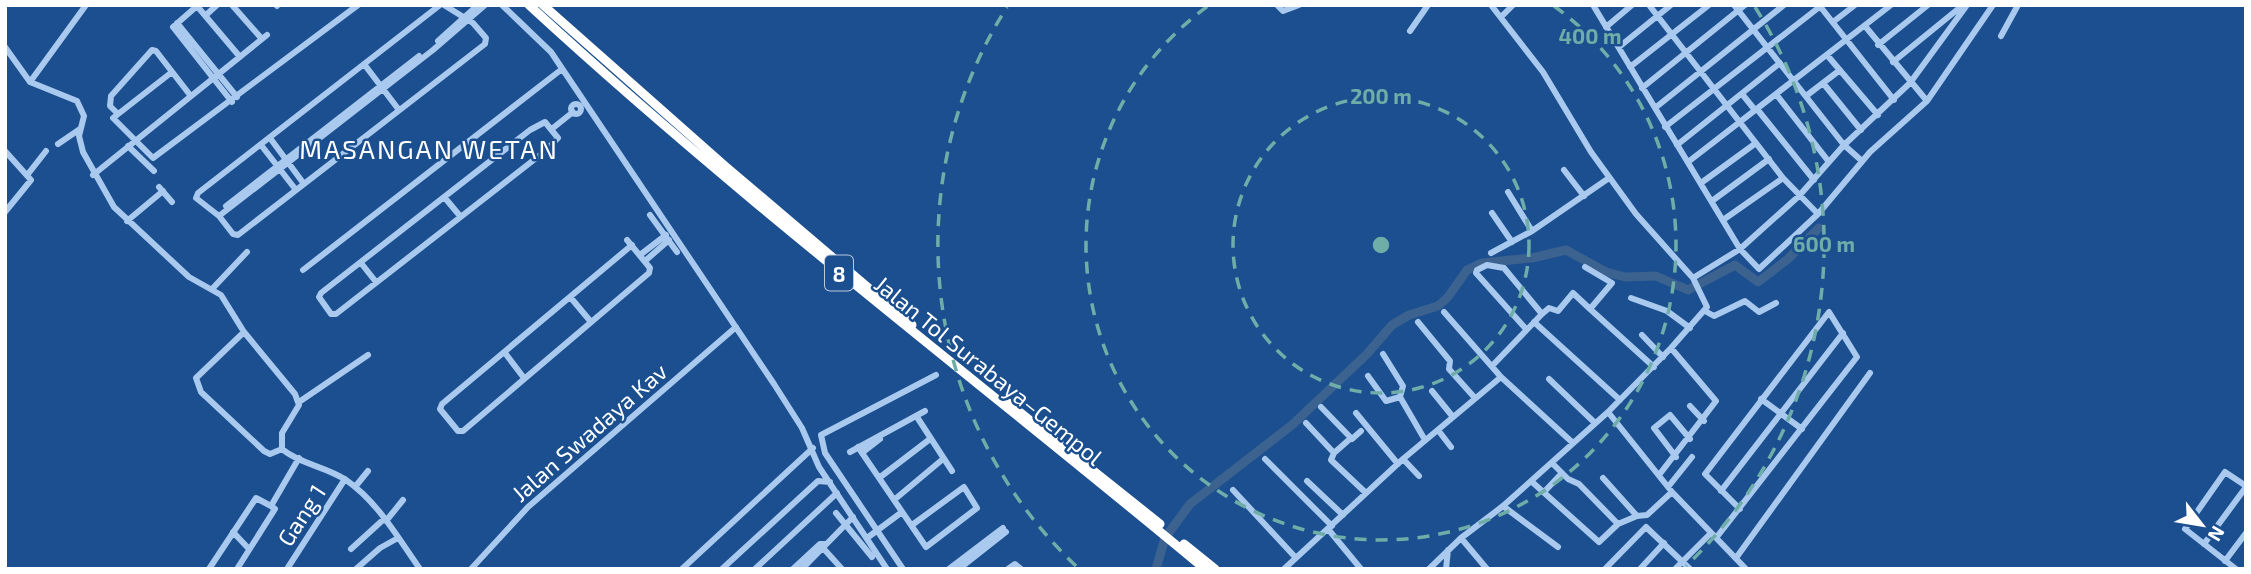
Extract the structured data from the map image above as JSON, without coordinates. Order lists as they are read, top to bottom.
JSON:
{
  "streets": {
    "highway": ["8", "Jalan Tol Surabaya–Gempol"],
    "street": ["Jalan Swadaya Kav", "Gang 1"]
  },
  "districts": ["MASANGAN WETAN"],
  "north": "bottom right",
  "rings": ["400 m", "200 m", "600 m"]
}
